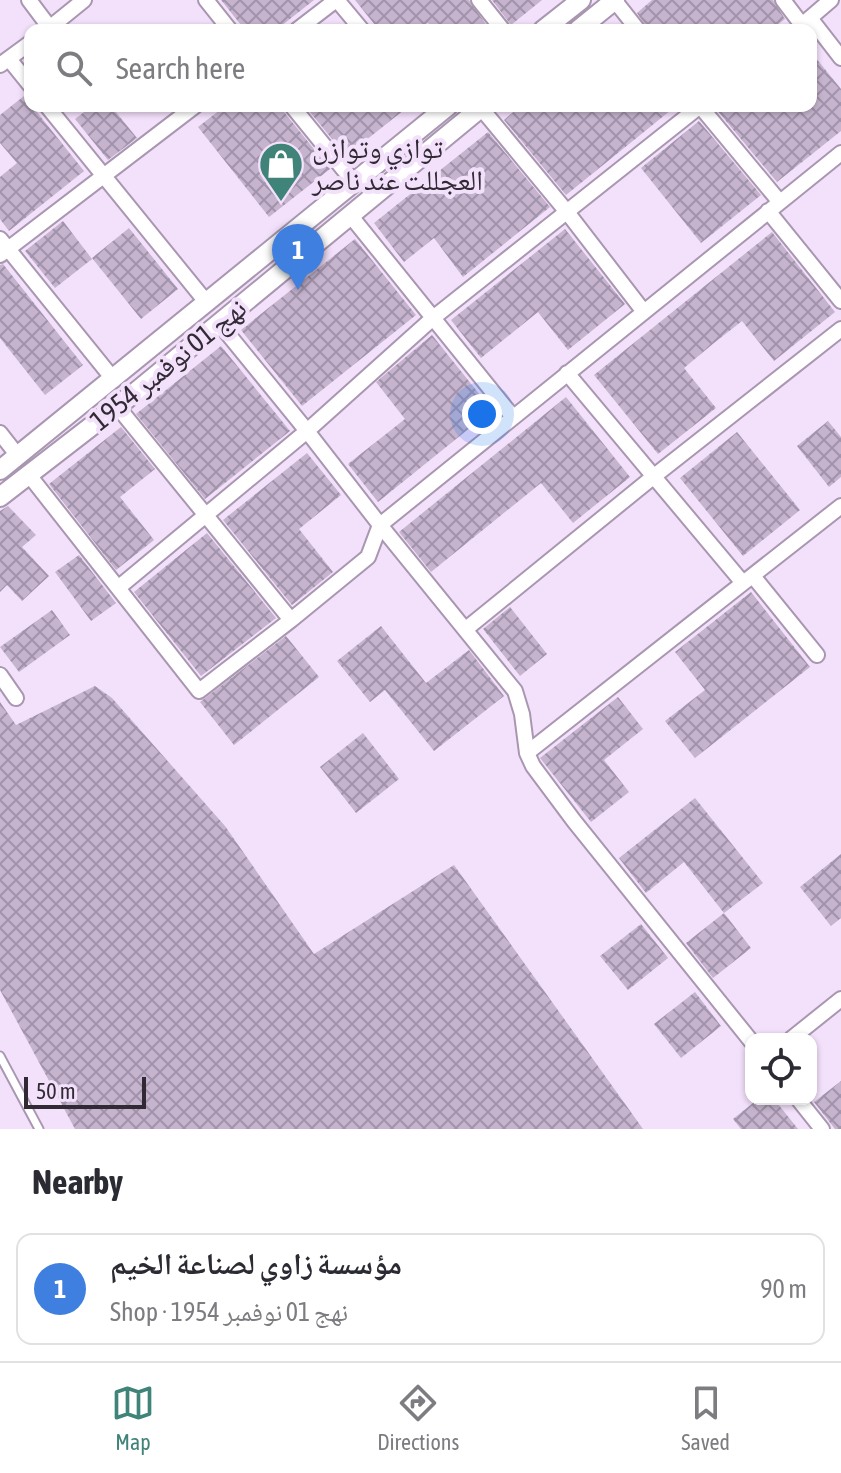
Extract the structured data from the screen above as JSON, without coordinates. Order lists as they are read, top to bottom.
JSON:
{
  "streets": {
    "main road": ["نهج 01 نوفمبر 1954"]
  },
  "places": {
    "shop": ["توازي وتوازن العجللت عند ناصر"]
  },
  "scale_bar": "50 m",
  "page": {
    "search": "Search here",
    "pins": "1",
    "scale": "50 m",
    "heading": "Nearby",
    "list": [
      {
        "mark": "1",
        "name": "مؤسسة زاوي لصناعة الخيم",
        "note": "Shop · نهج 01 نوفمبر 1954",
        "value": "90 m"
      }
    ],
    "nav": ["Map", "Directions", "Saved"]
  }
}
